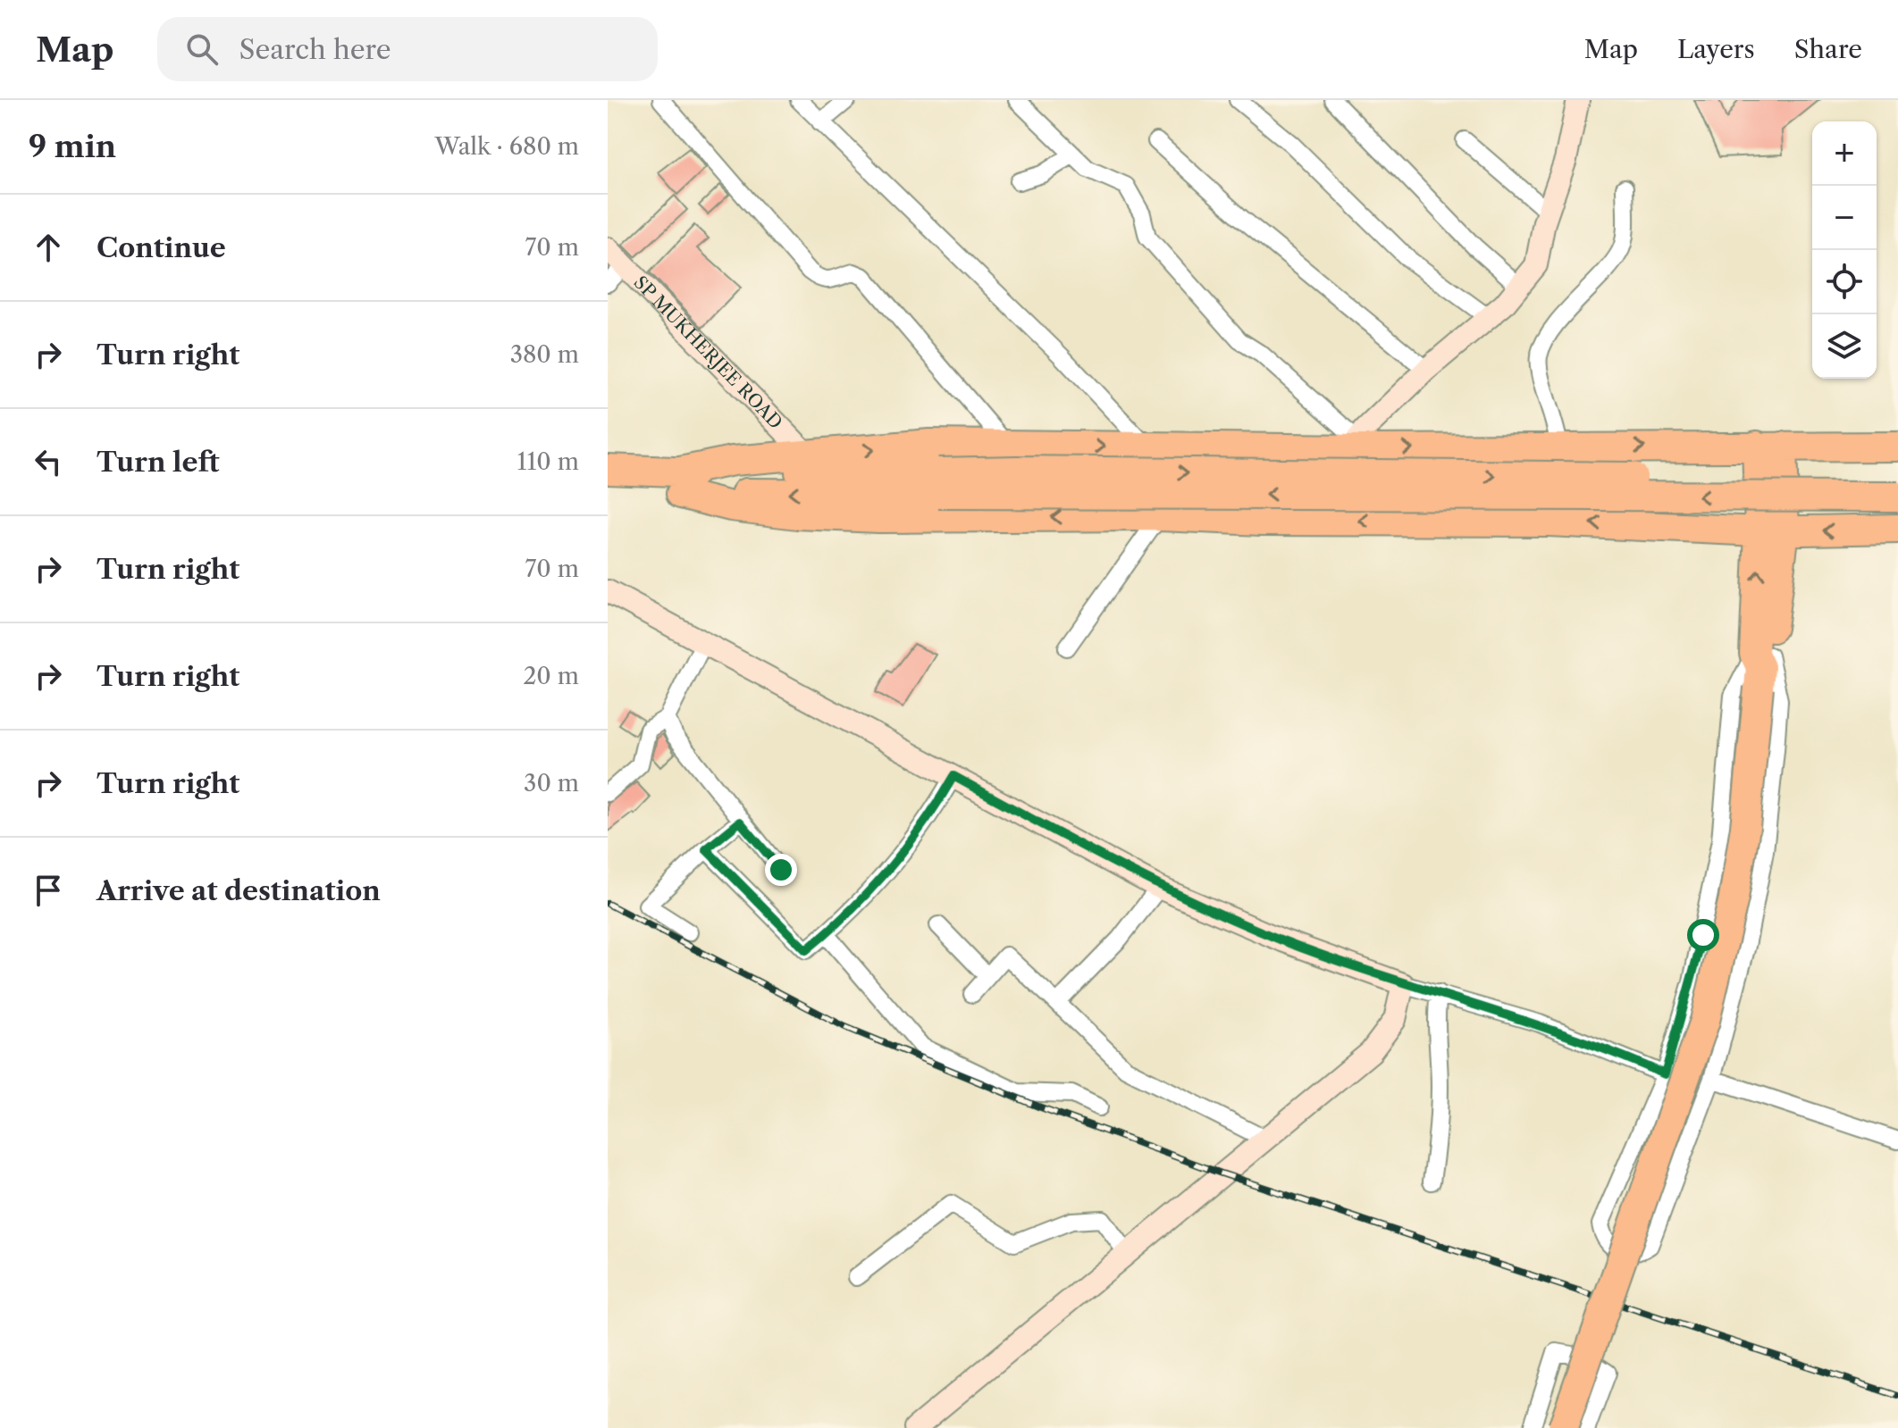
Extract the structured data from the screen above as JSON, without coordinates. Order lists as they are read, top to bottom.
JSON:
{
  "streets": {
    "street": ["SP MUKHERJEE ROAD"]
  },
  "page": {
    "header": "Map",
    "search": "Search here",
    "nav": ["Map", "Layers", "Share"],
    "heading": ["9 min", "Walk · 680 m"],
    "map_buttons": ["+", "−"],
    "list": [
      ["Continue", "70 m"],
      ["Turn right", "380 m"],
      ["Turn left", "110 m"],
      ["Turn right", "70 m"],
      ["Turn right", "20 m"],
      ["Turn right", "30 m"],
      "Arrive at destination"
    ]
  }
}
